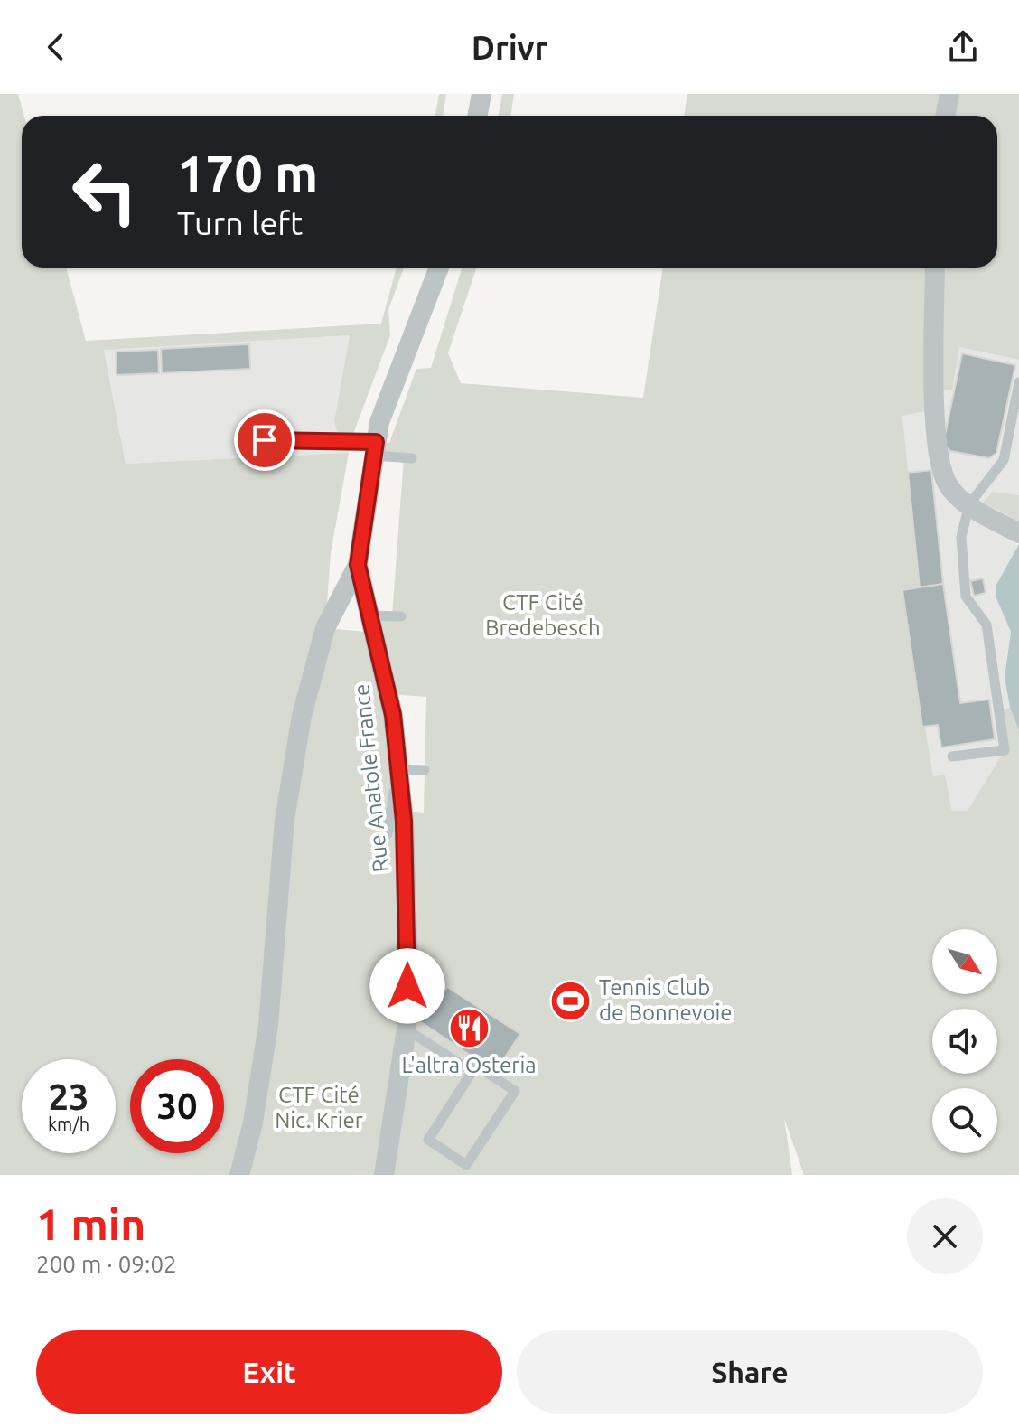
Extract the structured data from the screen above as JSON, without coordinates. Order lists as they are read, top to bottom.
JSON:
{
  "streets": {
    "street": ["Rue Anatole France"]
  },
  "parks": ["CTF Cité Bredebesch", "CTF Cité Nic. Krier"],
  "places": {
    "sports": ["Tennis Club de Bonnevoie"],
    "restaurant": ["L'altra Osteria"]
  },
  "north": "bottom right",
  "page": {
    "header": "Drivr",
    "turn": ["170 m", "Turn left"],
    "speed": "23 km/h",
    "limit": "30",
    "heading": ["1 min", "200 m · 09:02"],
    "buttons": ["Exit", "Share"]
  }
}
